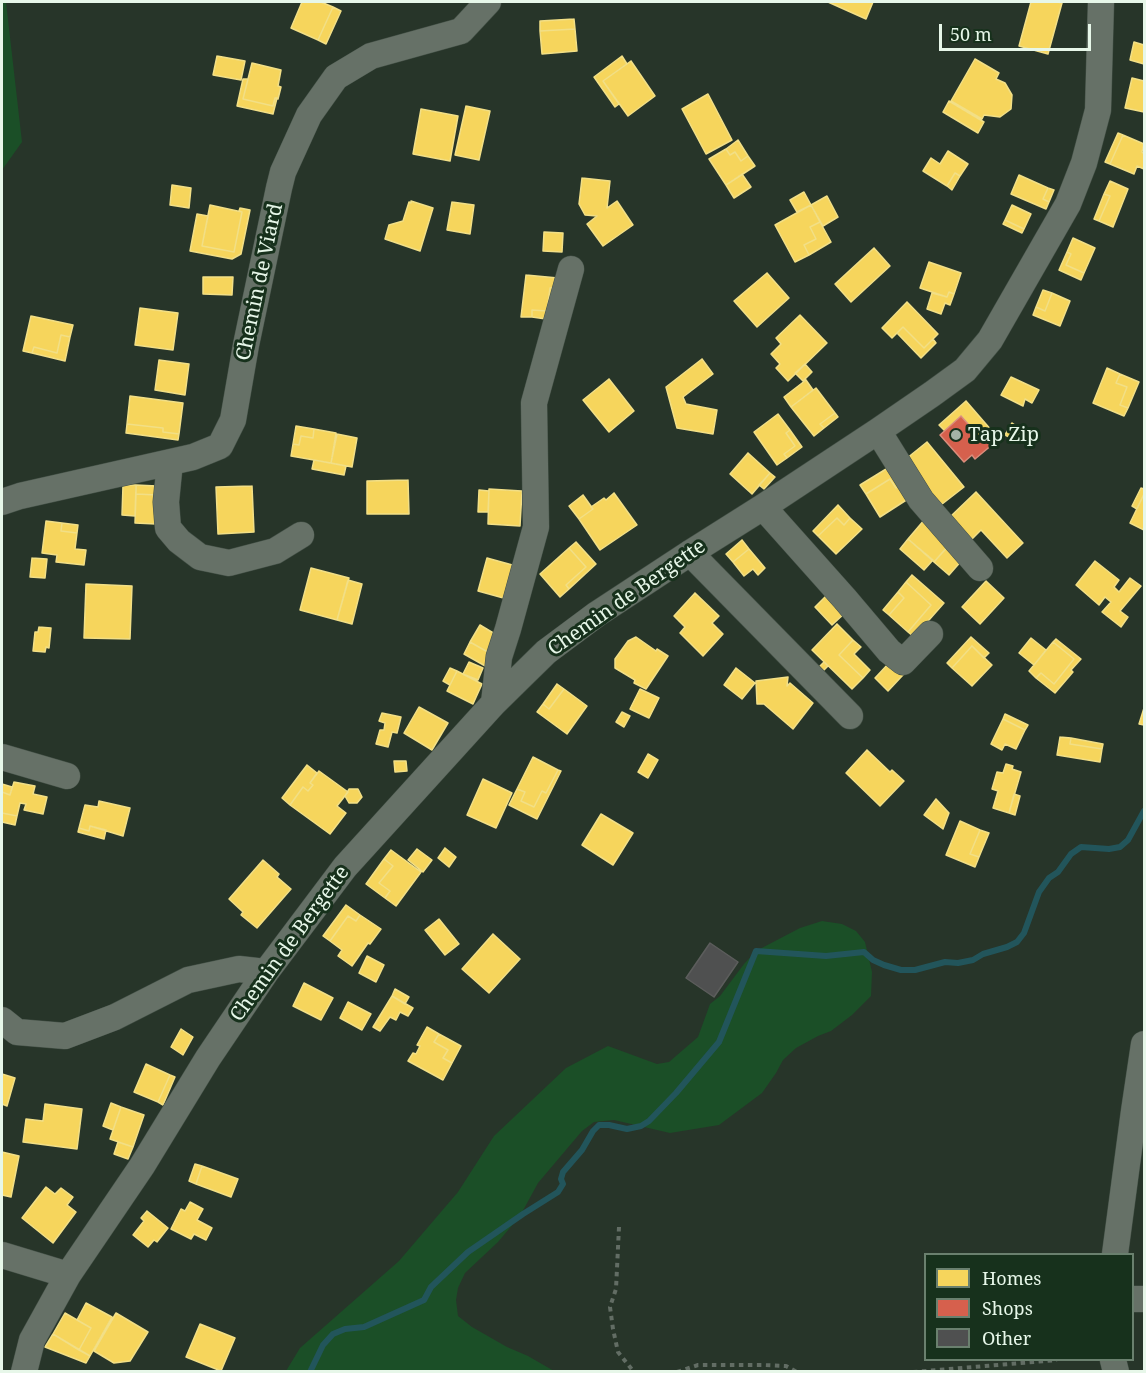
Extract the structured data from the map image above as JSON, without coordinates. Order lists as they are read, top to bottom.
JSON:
{
  "streets": {
    "street": ["Chemin de Viard", "Chemin de Bergette"]
  },
  "places": ["Tap Zip"],
  "legend": ["Homes", "Shops", "Other"],
  "scale_bar": "50 m"
}
